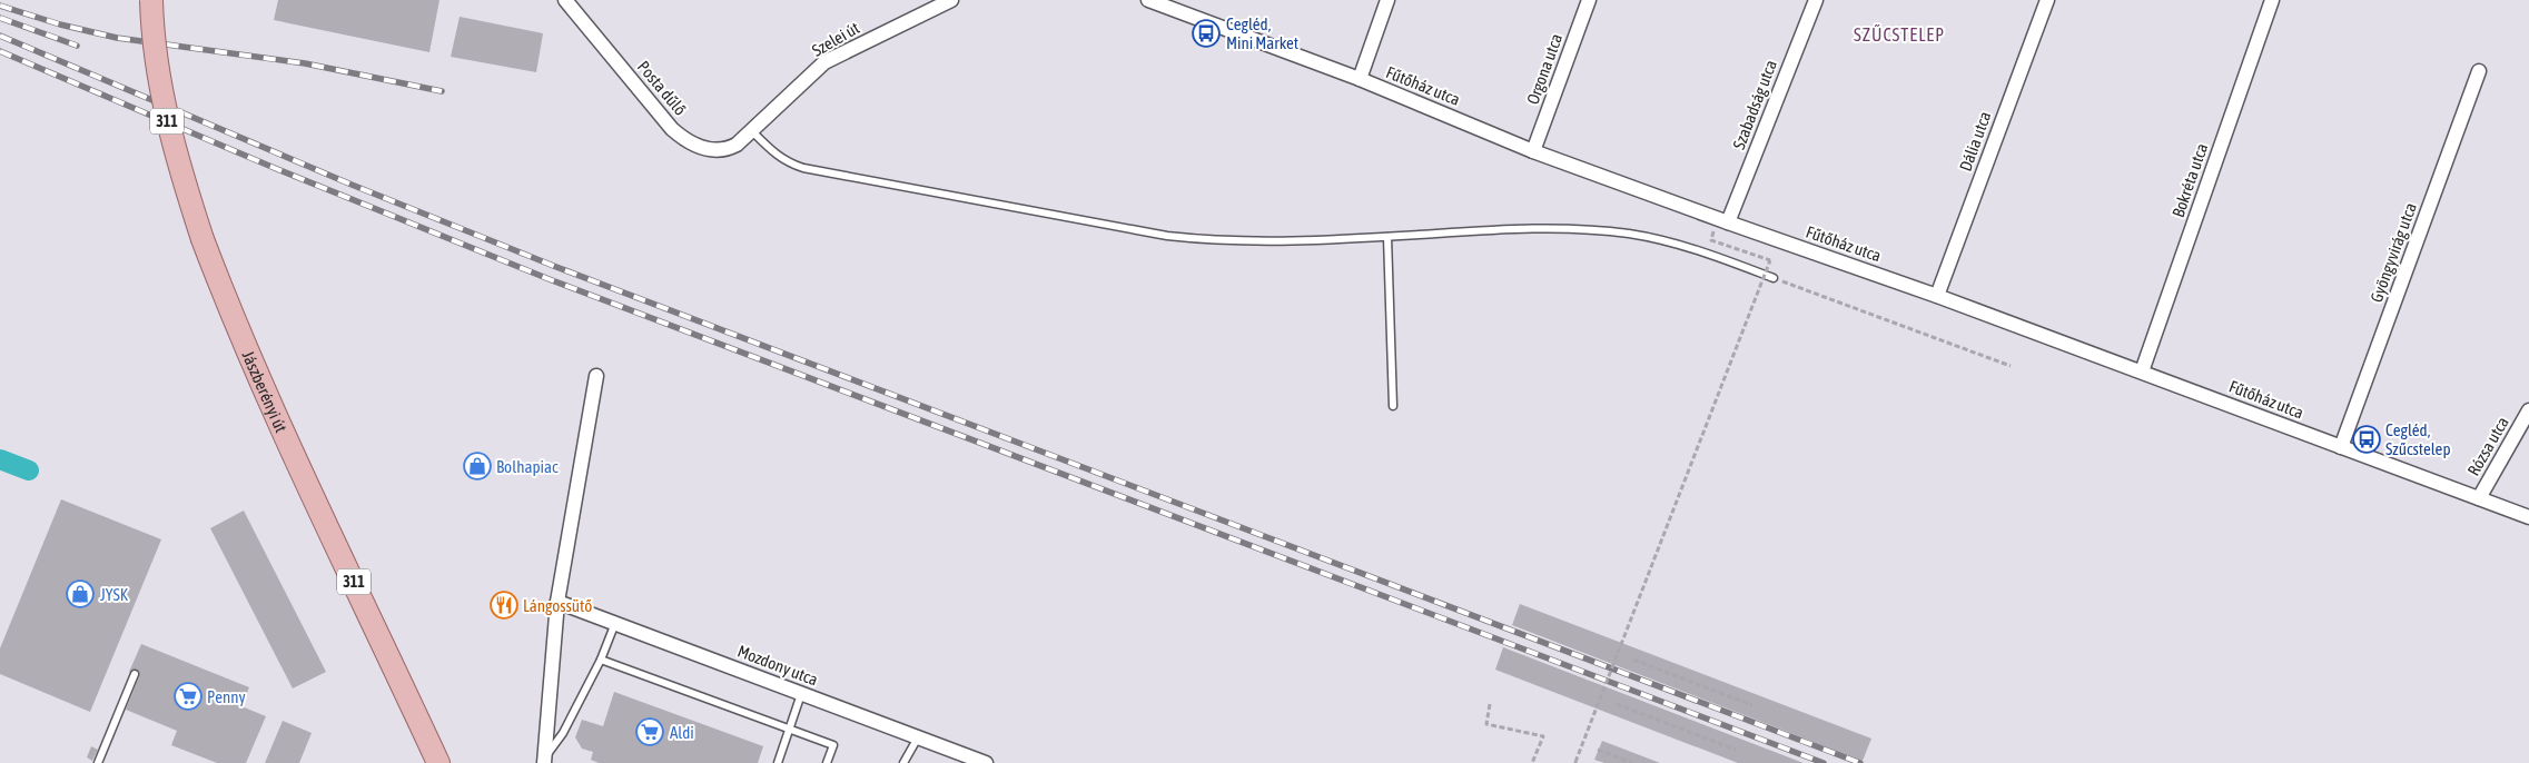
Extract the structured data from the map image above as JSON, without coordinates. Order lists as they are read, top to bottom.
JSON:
{
  "streets": {
    "main road": ["311", "Jászberényi út"],
    "street": [
      "Szelei út",
      "Orgona utca",
      "Fűtőház utca",
      "Posta dűlő",
      "Szabadság utca",
      "Dália utca",
      "Bokréta utca",
      "Gyöngyvirág utca",
      "Rózsa utca",
      "Mozdony utca"
    ]
  },
  "crossings": [
    ["Szelei út", "Posta dűlő"],
    ["Orgona utca", "Fűtőház utca"],
    ["Fűtőház utca", "Szabadság utca"],
    ["Fűtőház utca", "Dália utca"],
    ["Fűtőház utca", "Bokréta utca"],
    ["Fűtőház utca", "Gyöngyvirág utca"],
    ["Fűtőház utca", "Rózsa utca"]
  ],
  "districts": ["SZŰCSTELEP"],
  "places": {
    "bus stop": ["Cegléd, Mini Market", "Cegléd, Szűcstelep"],
    "shop": ["Bolhapiac", "JYSK"],
    "restaurant": ["Lángossütő"],
    "supermarket": ["Penny", "Aldi"]
  }
}
